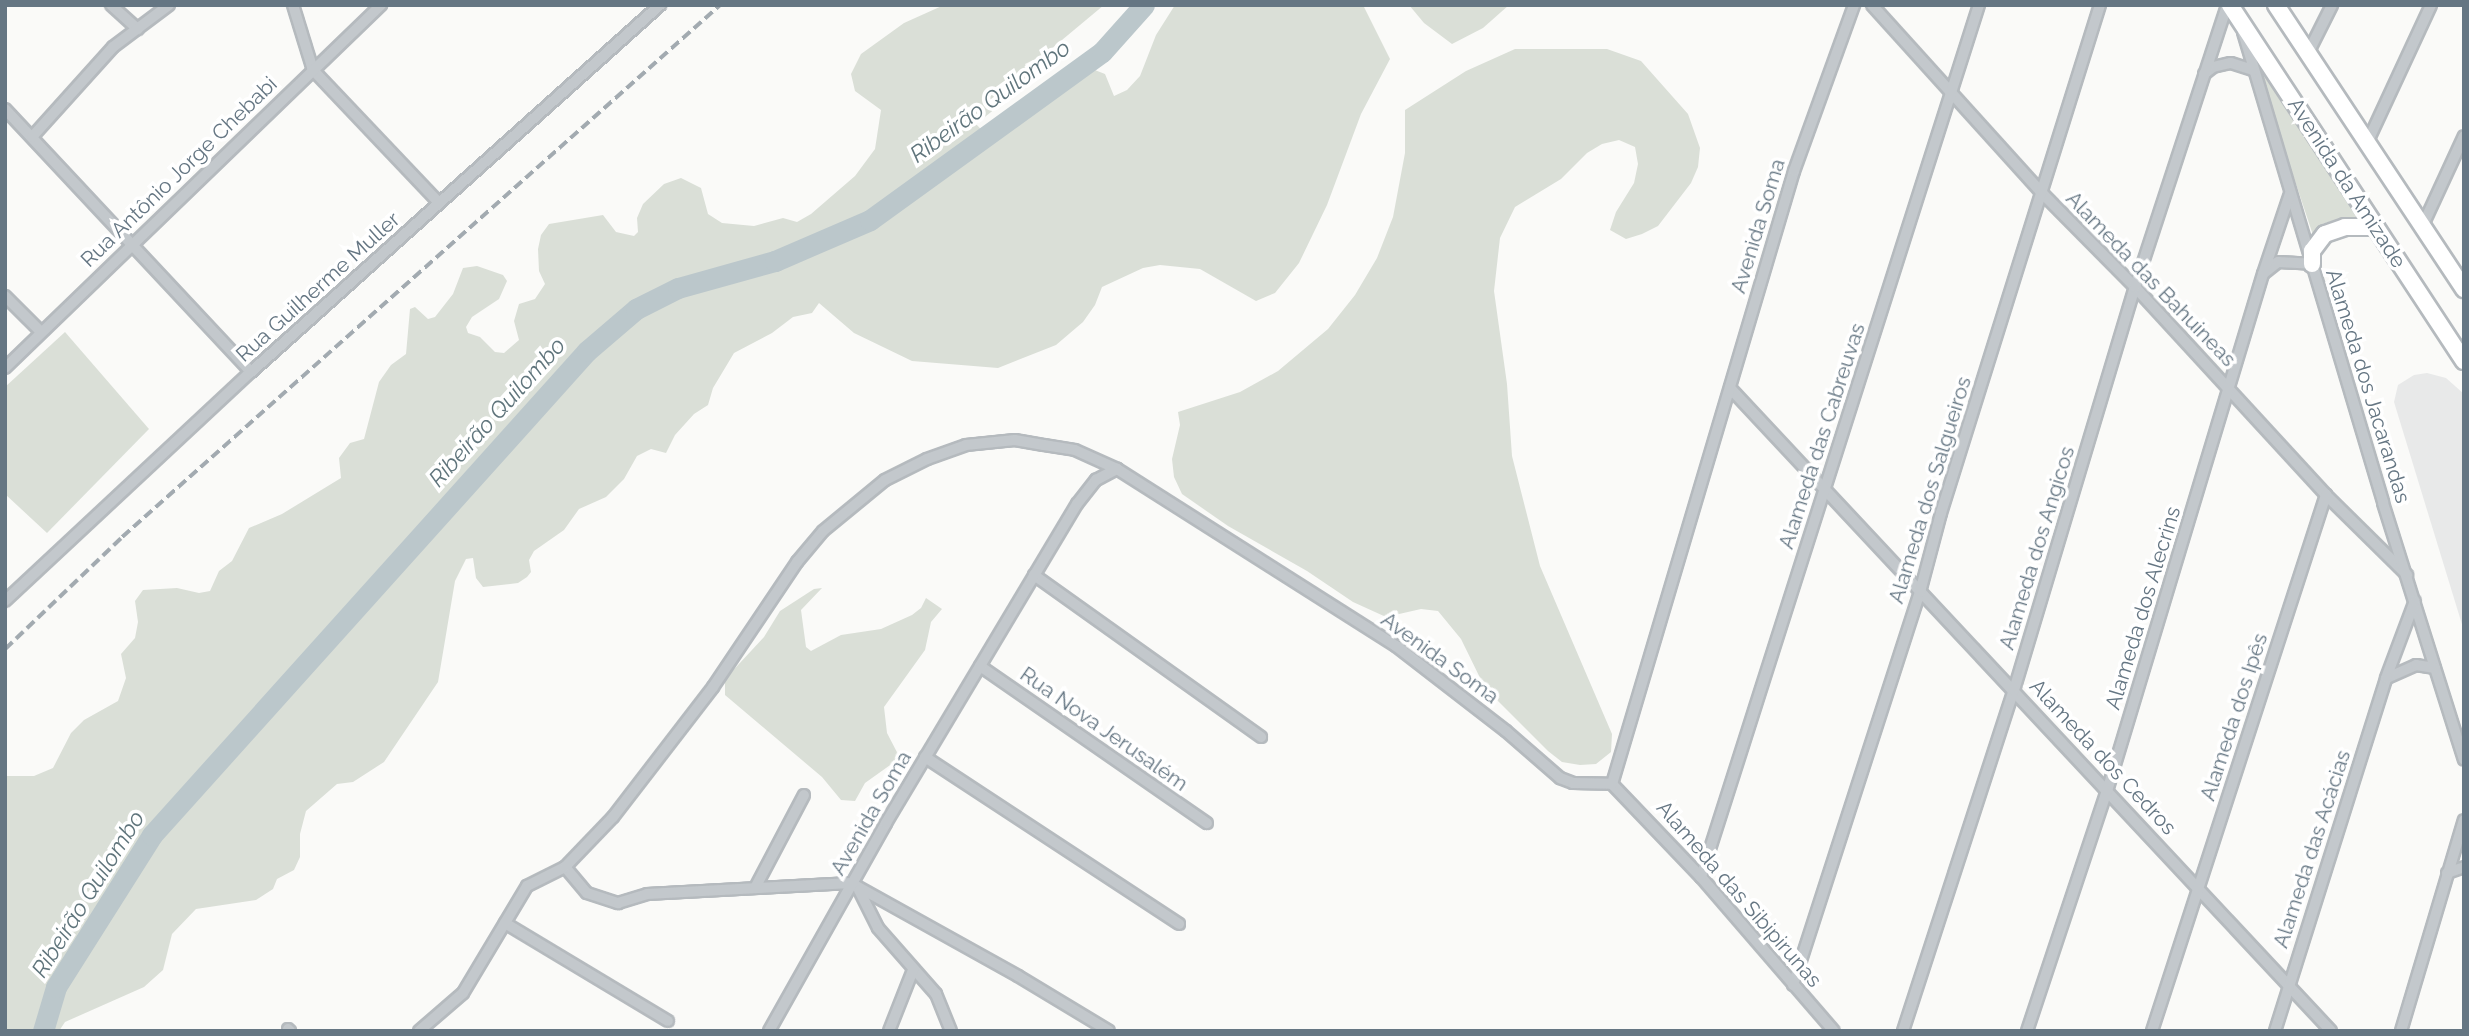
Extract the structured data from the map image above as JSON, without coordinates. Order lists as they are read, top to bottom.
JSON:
{
  "streets": {
    "main road": ["Avenida da Amizade"],
    "street": [
      "Rua Antônio Jorge Chebabi",
      "Avenida Soma",
      "Alameda das Bahuineas",
      "Rua Guilherme Muller",
      "Alameda dos Jacarandas",
      "Alameda das Cabreuvas",
      "Alameda dos Salgueiros",
      "Alameda dos Angicos",
      "Alameda dos Alecrins",
      "Alameda dos Ipês",
      "Rua Nova Jerusalém",
      "Alameda dos Cedros",
      "Alameda das Acácias",
      "Alameda das Sibipirunas"
    ]
  },
  "crossings": [
    ["Avenida da Amizade", "Alameda dos Jacarandas"],
    ["Avenida da Amizade", "Alameda dos Angicos"],
    ["Avenida Soma", "Rua Nova Jerusalém"],
    ["Avenida Soma", "Alameda dos Cedros"],
    ["Avenida Soma", "Alameda das Sibipirunas"],
    ["Alameda das Bahuineas", "Alameda dos Jacarandas"],
    ["Alameda das Bahuineas", "Alameda das Cabreuvas"],
    ["Alameda das Bahuineas", "Alameda dos Salgueiros"],
    ["Alameda das Bahuineas", "Alameda dos Angicos"],
    ["Alameda das Bahuineas", "Alameda dos Alecrins"],
    ["Alameda das Bahuineas", "Alameda dos Ipês"],
    ["Alameda dos Jacarandas", "Alameda dos Alecrins"],
    ["Alameda dos Jacarandas", "Alameda das Acácias"],
    ["Alameda das Cabreuvas", "Alameda dos Cedros"],
    ["Alameda das Cabreuvas", "Alameda das Sibipirunas"],
    ["Alameda dos Salgueiros", "Alameda dos Cedros"],
    ["Alameda dos Salgueiros", "Alameda das Sibipirunas"],
    ["Alameda dos Angicos", "Alameda dos Cedros"],
    ["Alameda dos Alecrins", "Alameda dos Cedros"],
    ["Alameda dos Ipês", "Alameda dos Cedros"],
    ["Alameda dos Cedros", "Alameda das Acácias"]
  ],
  "water": ["Ribeirão Quilombo"]
}
